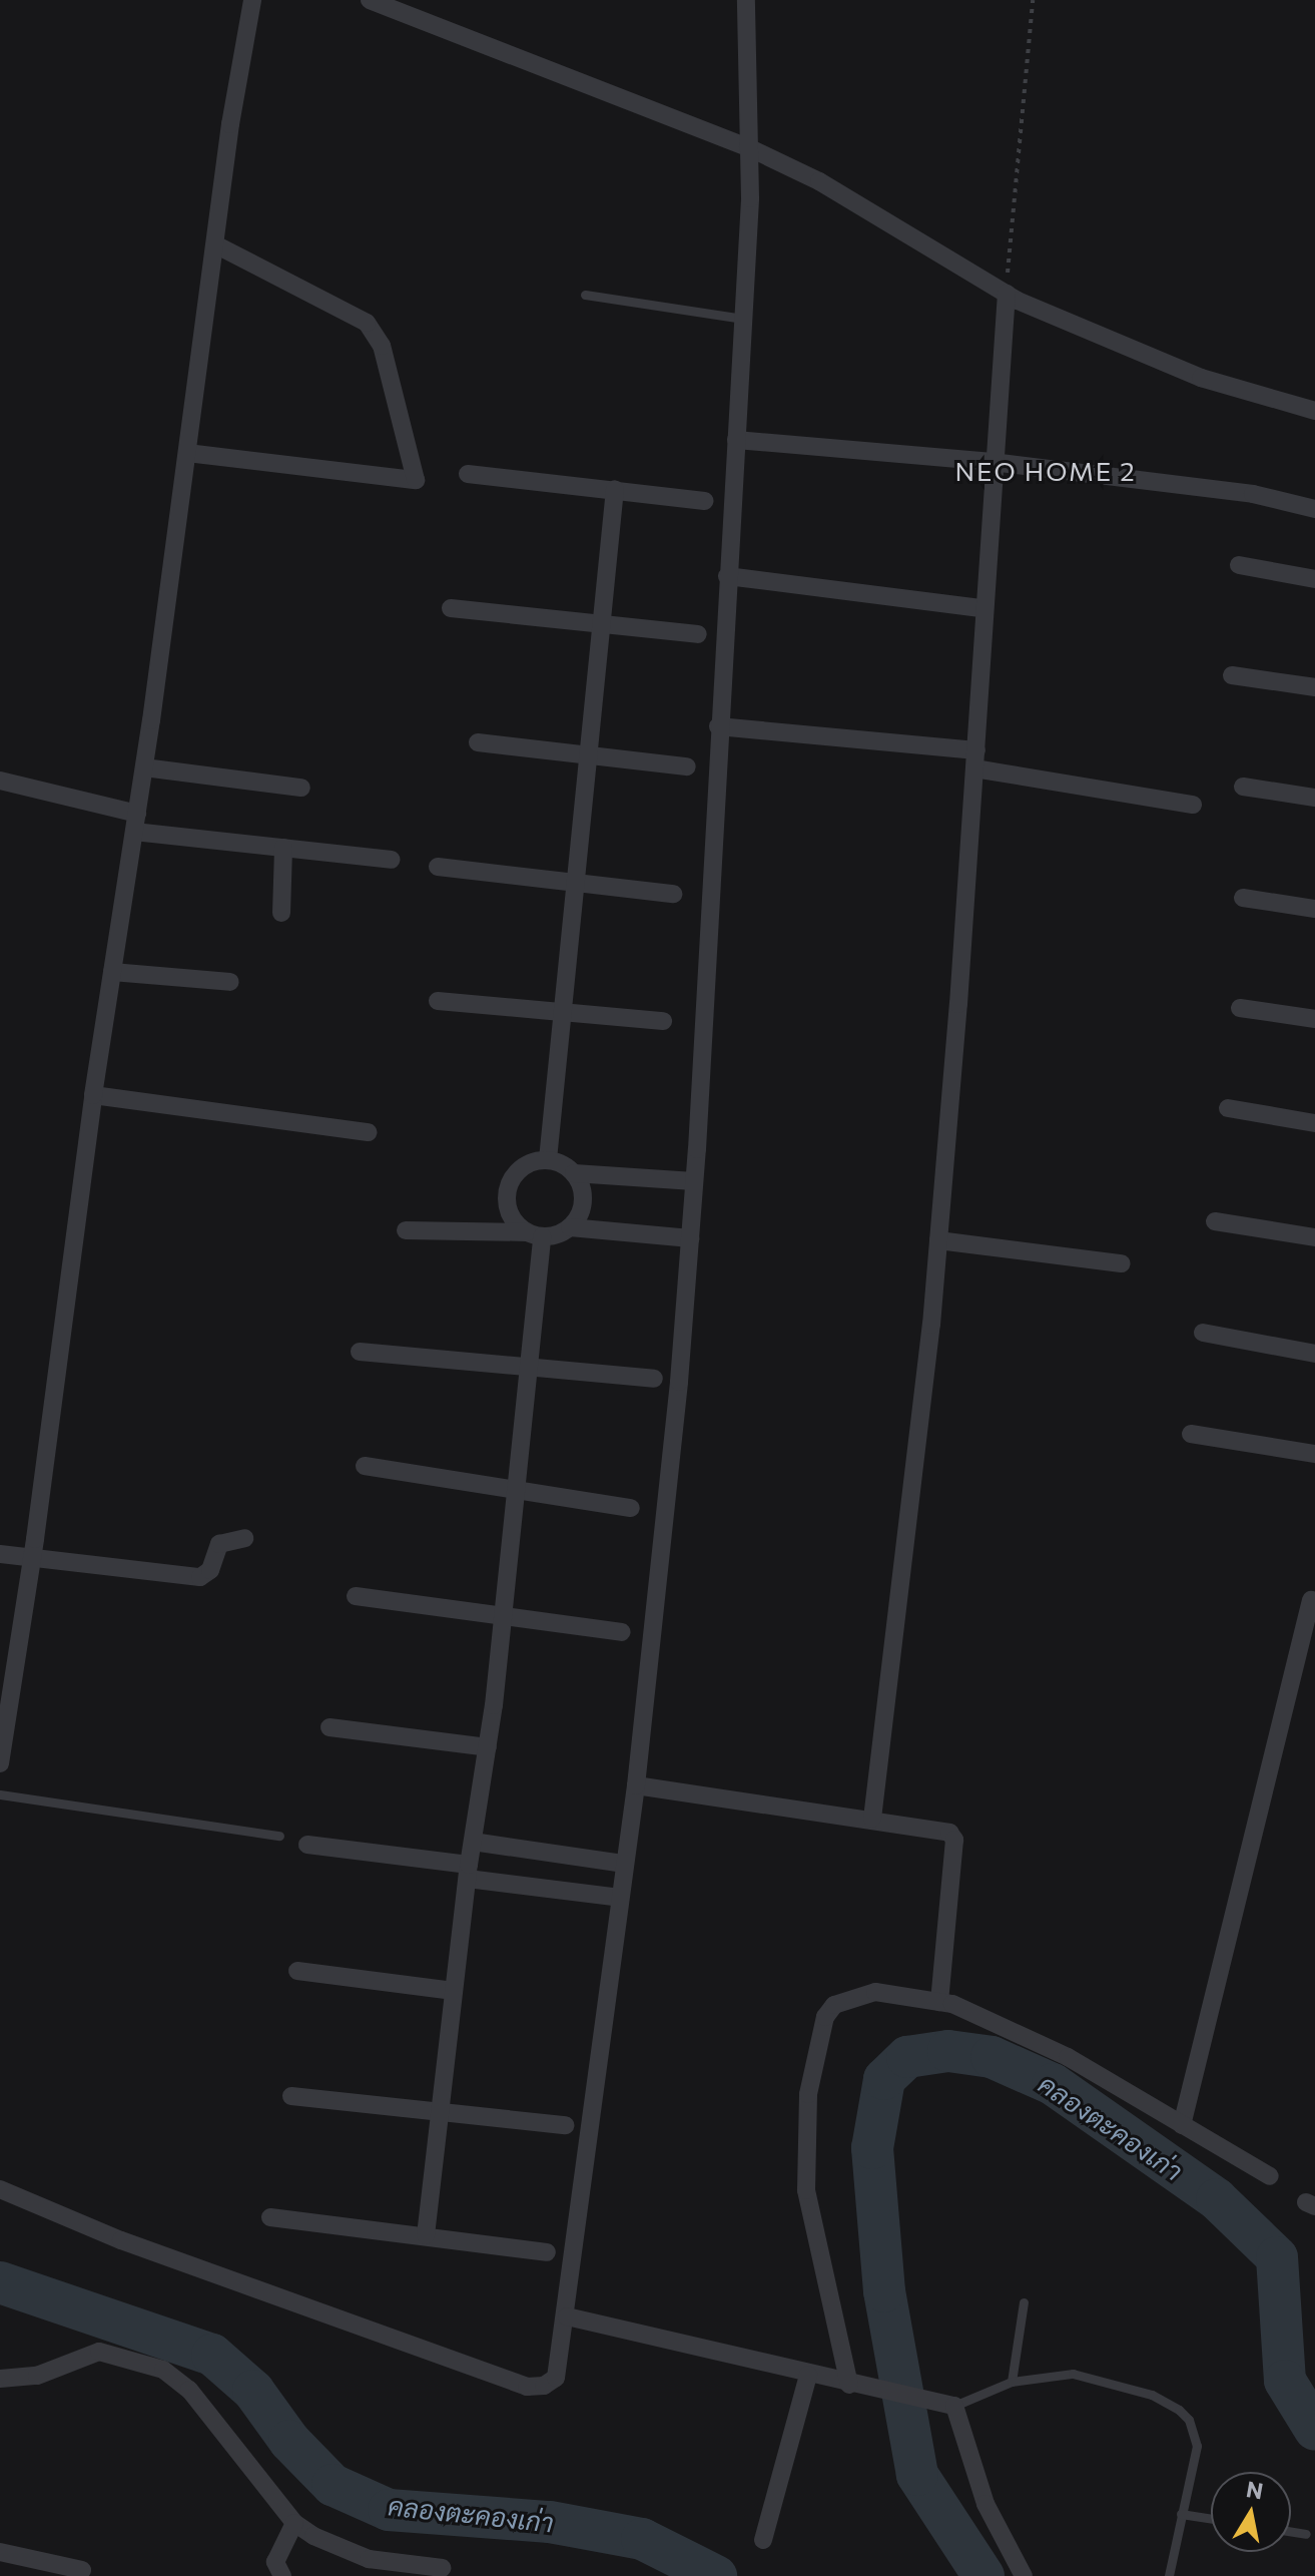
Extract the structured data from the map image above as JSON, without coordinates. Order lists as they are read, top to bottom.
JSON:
{
  "districts": ["NEO HOME 2"],
  "water": ["คลองตะคองเก่า"],
  "north": "top"
}
